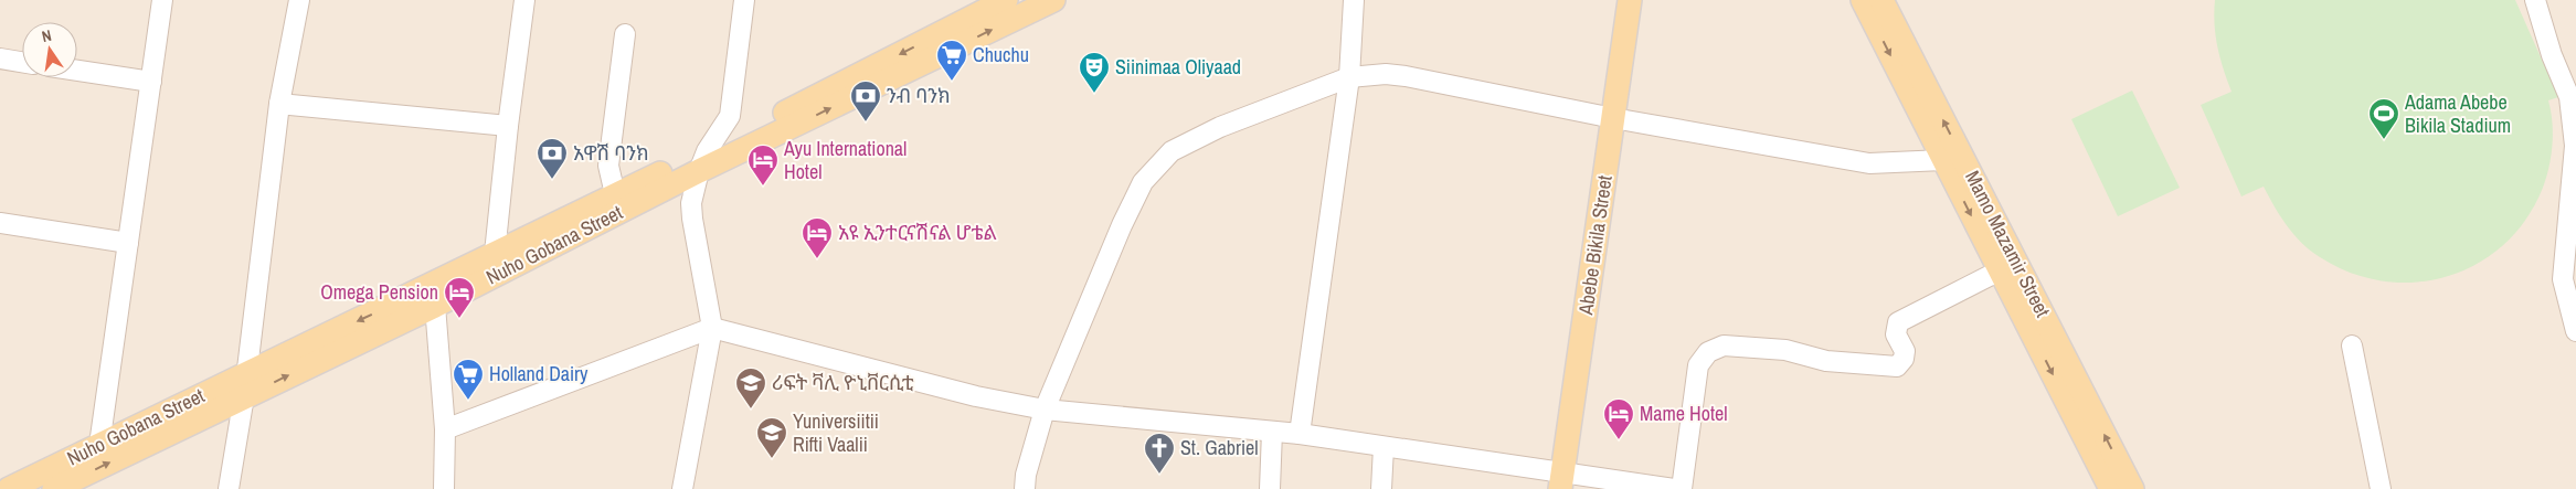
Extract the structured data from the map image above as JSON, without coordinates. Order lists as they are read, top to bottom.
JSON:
{
  "streets": {
    "main road": ["Mamo Mazamir Street", "Nuho Gobana Street", "Abebe Bikila Street"]
  },
  "places": {
    "supermarket": ["Chuchu", "Holland Dairy"],
    "theatre": ["Siinimaa Oliyaad"],
    "bank": ["ንብ ባንክ", "አዋሽ ባንክ"],
    "sports": ["Adama Abebe Bikila Stadium"],
    "hotel": [
      "Ayu International Hotel",
      "አዩ ኢንተርናሽናል ሆቴል",
      "Omega Pension",
      "Mame Hotel"
    ],
    "school or university": ["ሪፍት ቫሊ ዮኒቨርሲቲ", "Yuniversiitii Rifti Vaalii"],
    "church": ["St. Gabriel"]
  },
  "north": "top"
}
